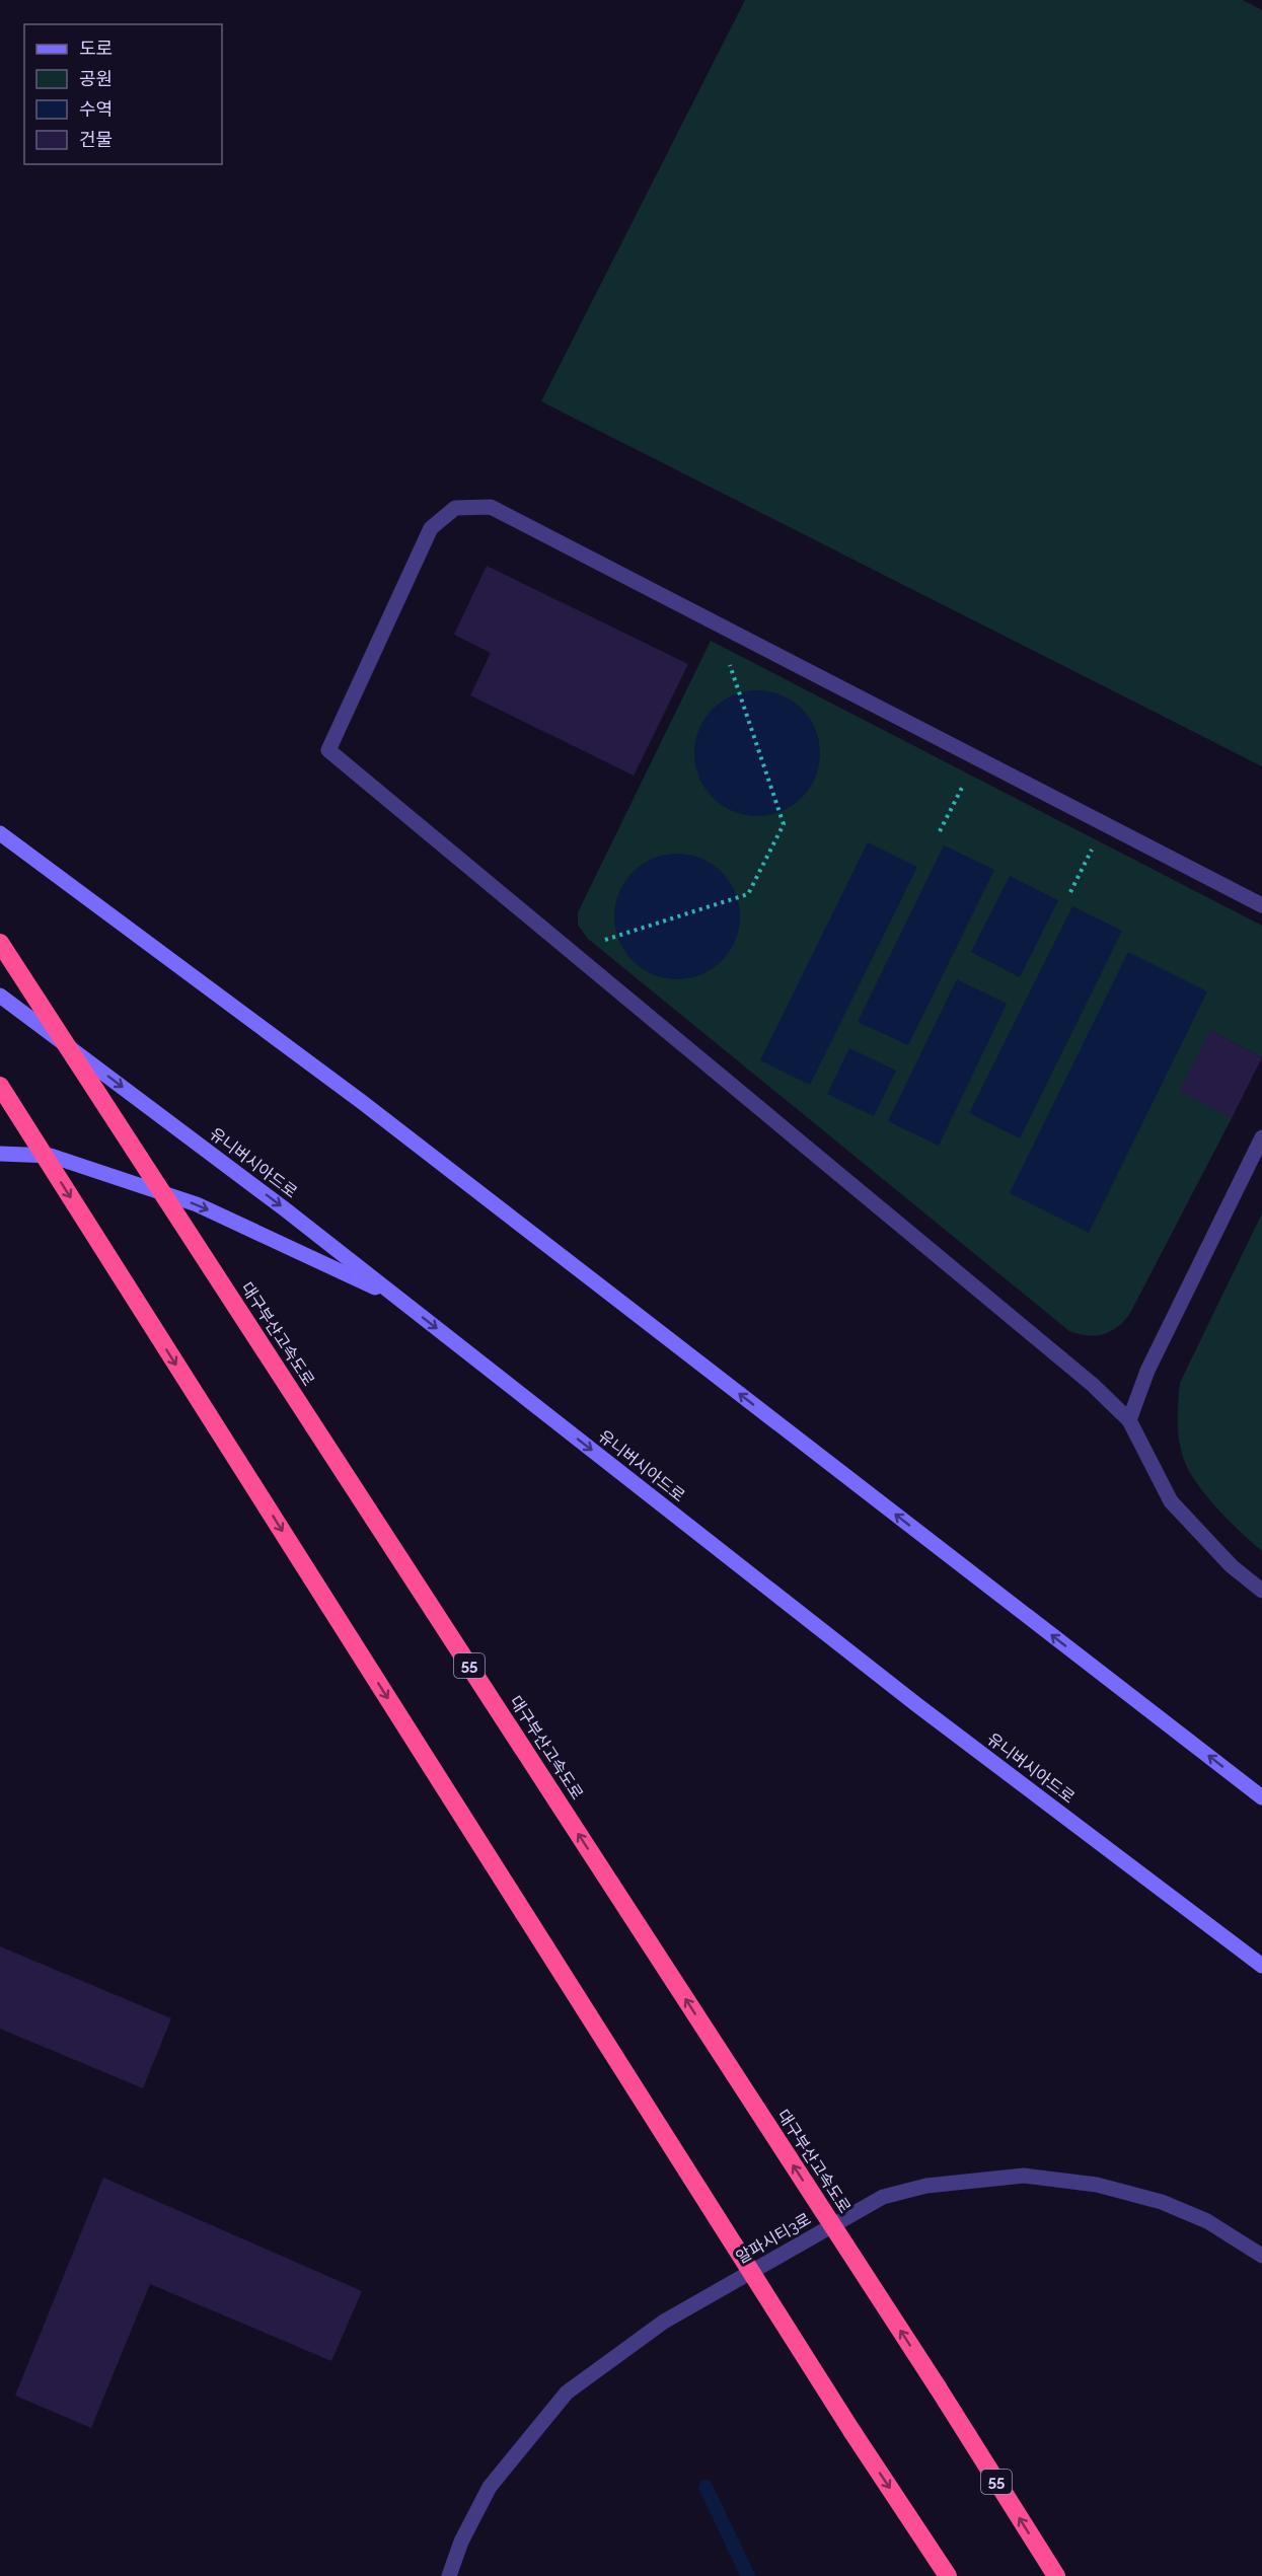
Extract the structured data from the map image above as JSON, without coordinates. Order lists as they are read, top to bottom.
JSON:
{
  "streets": {
    "highway": ["대구부산고속도로", "55"],
    "main road": ["유니버시아드로"],
    "street": ["알파시티3로"]
  },
  "legend": [
    "도로",
    "공원",
    "수역",
    "건물"
  ]
}
